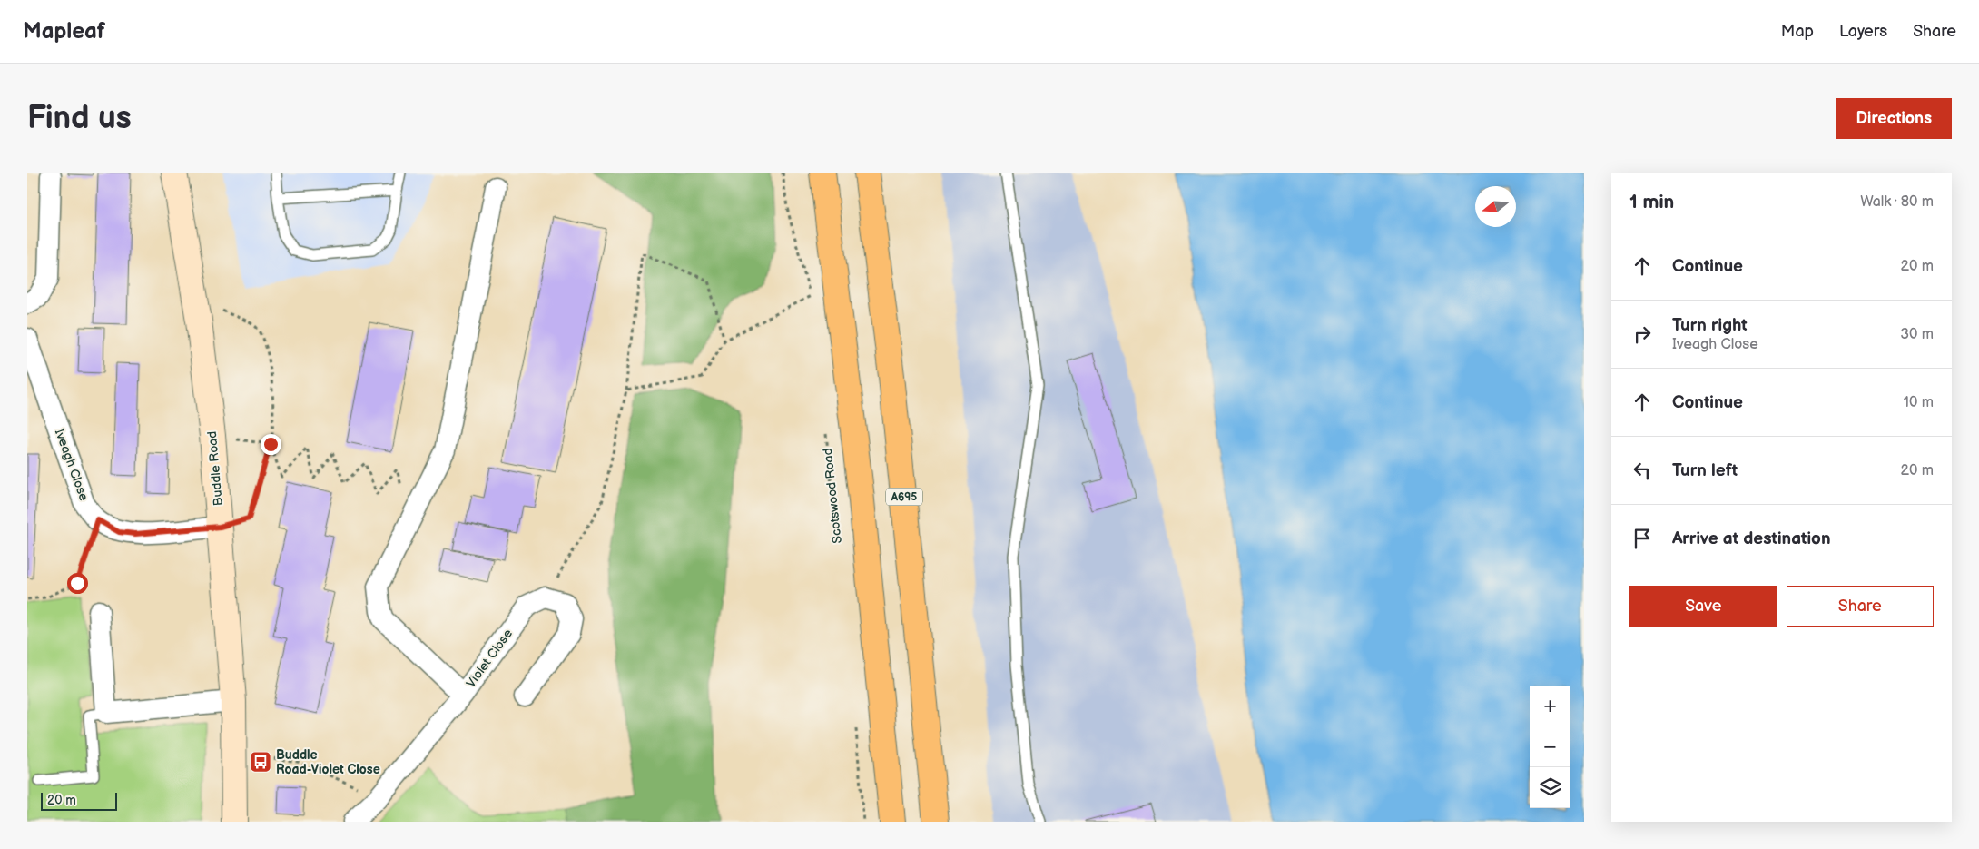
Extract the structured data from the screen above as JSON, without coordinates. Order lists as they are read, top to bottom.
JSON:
{
  "streets": {
    "main road": ["A695"],
    "street": ["Iveagh Close", "Buddle Road", "Violet Close"],
    "path": ["Scotswood Road"]
  },
  "crossings": [
    ["Iveagh Close", "Buddle Road"]
  ],
  "places": {
    "bus stop": ["Buddle Road-Violet Close"]
  },
  "scale_bar": "20 m",
  "north": "left",
  "page": {
    "header": "Mapleaf",
    "nav": ["Map", "Layers", "Share"],
    "buttons": [
      "Directions",
      ["Save", "Share"]
    ],
    "title": "Find us",
    "heading": ["1 min", "Walk · 80 m"],
    "list": [
      ["Continue", "20 m"],
      ["Turn right", "Iveagh Close", "30 m"],
      ["Continue", "10 m"],
      ["Turn left", "20 m"],
      "Arrive at destination"
    ],
    "map_buttons": ["+", "−"],
    "scale": "20 m"
  }
}
